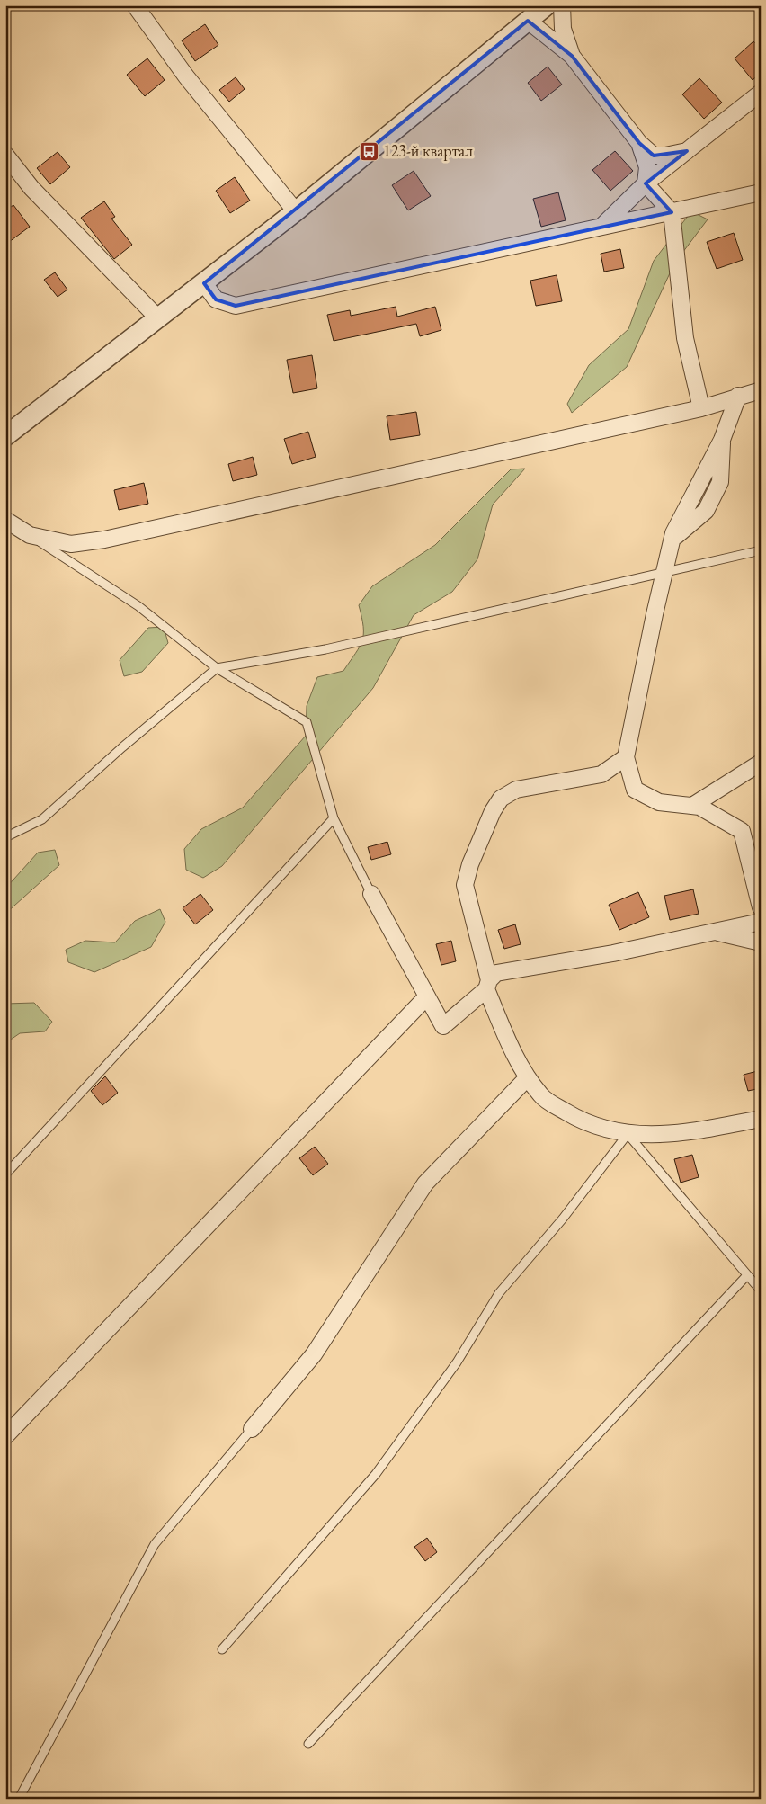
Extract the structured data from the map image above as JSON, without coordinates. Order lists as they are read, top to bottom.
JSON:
{
  "places": {
    "bus stop": ["123-й квартал"]
  }
}
